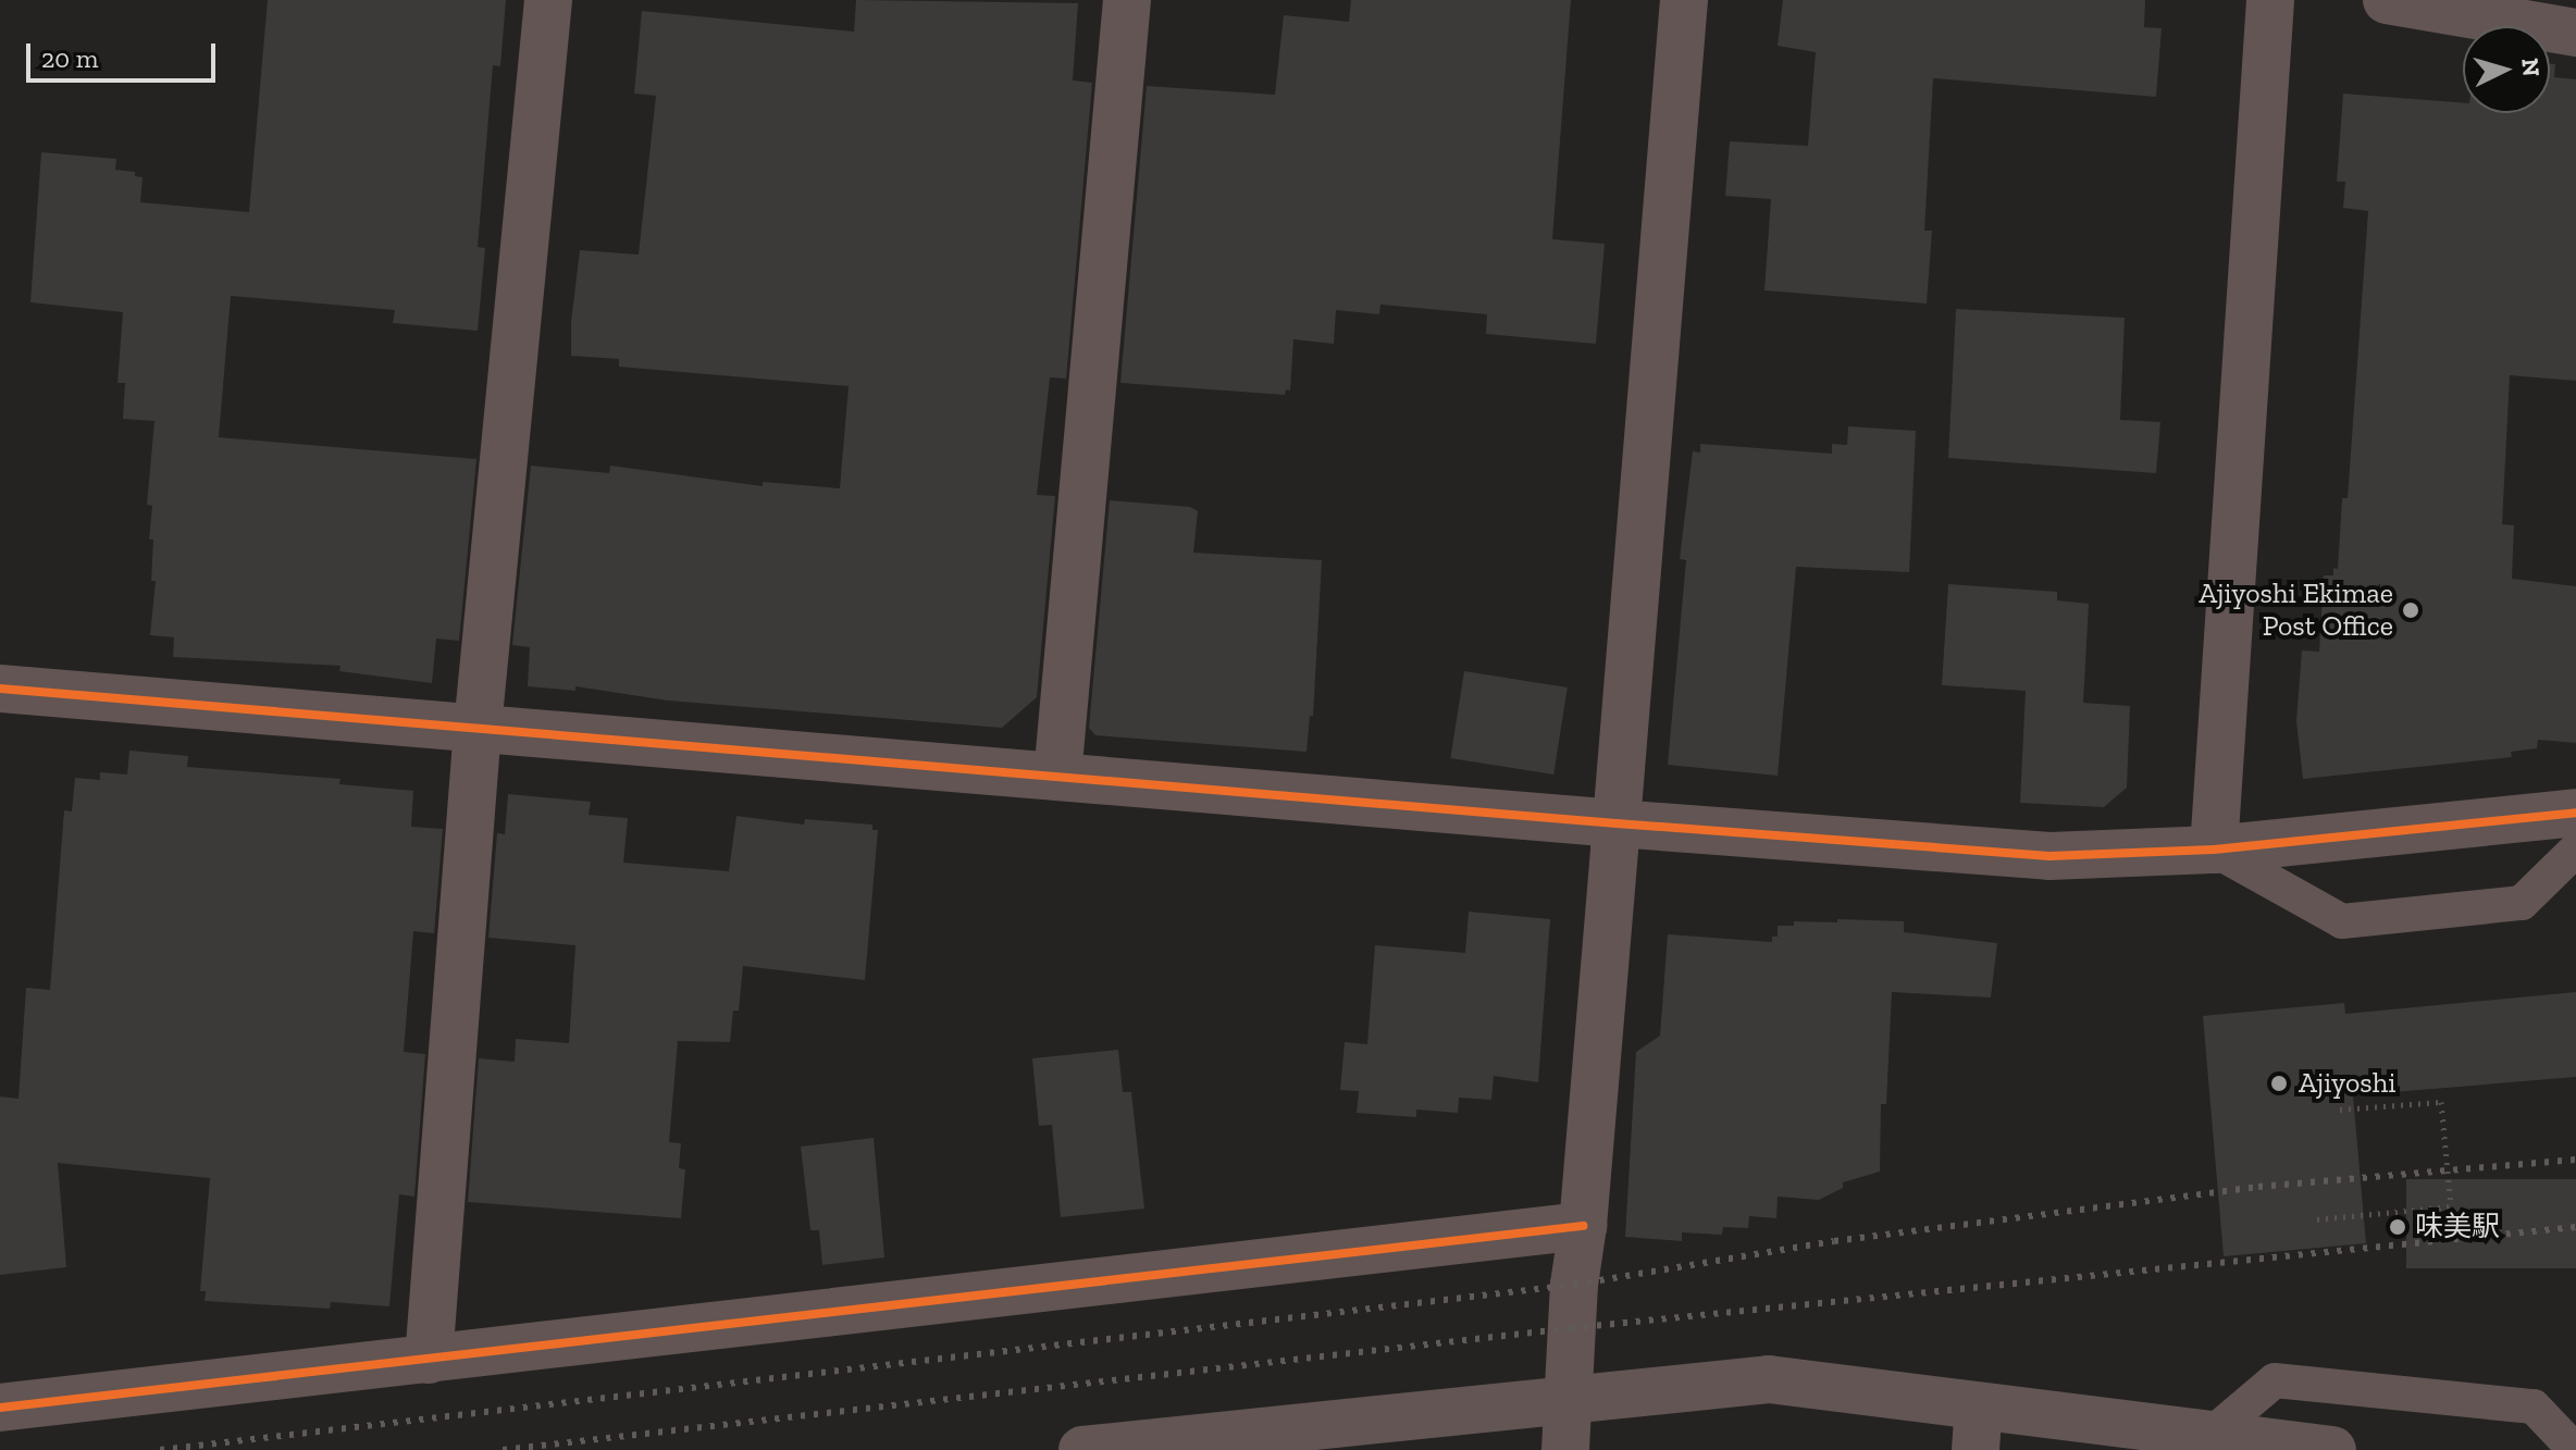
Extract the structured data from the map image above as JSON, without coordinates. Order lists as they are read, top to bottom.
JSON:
{
  "places": ["Ajiyoshi Ekimae Post Office", "Ajiyoshi", "味美駅"],
  "scale_bar": "20 m",
  "north": "right"
}
